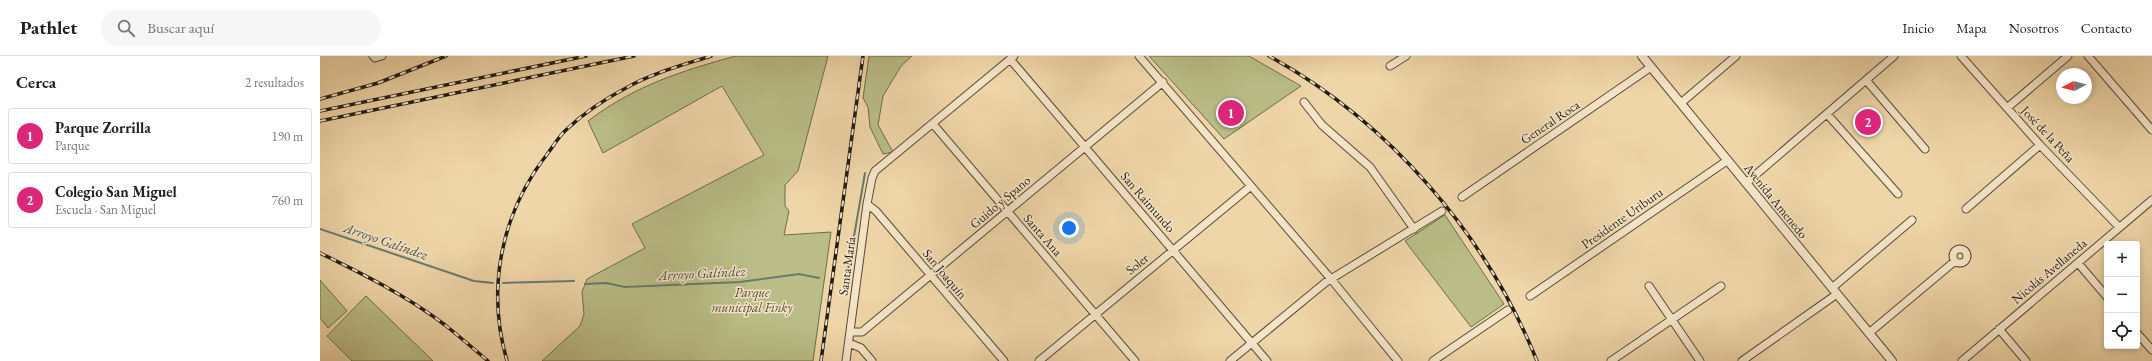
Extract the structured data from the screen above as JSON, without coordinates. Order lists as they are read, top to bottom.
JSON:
{
  "streets": {
    "street": [
      "General Roca",
      "José de la Peña",
      "Avenida Amenedo",
      "Guido y Spano",
      "San Raimundo",
      "Presidente Uriburu",
      "Santa Ana",
      "Soler",
      "Santa María",
      "Nicolás Avellaneda",
      "San Joaquín"
    ]
  },
  "crossings": [
    ["General Roca", "Avenida Amenedo"],
    ["José de la Peña", "Nicolás Avellaneda"],
    ["Avenida Amenedo", "Presidente Uriburu"],
    ["Guido y Spano", "San Raimundo"],
    ["Guido y Spano", "Santa Ana"],
    ["Guido y Spano", "Santa María"],
    ["Guido y Spano", "San Joaquín"],
    ["San Raimundo", "Soler"],
    ["Santa Ana", "Soler"],
    ["Santa Ana", "Santa María"],
    ["Santa María", "San Joaquín"]
  ],
  "water": ["Arroyo Galíndez"],
  "parks": ["Parque municipal Finky"],
  "north": "left",
  "page": {
    "header": "Pathlet",
    "search": "Buscar aquí",
    "nav": [
      "Inicio",
      "Mapa",
      "Nosotros",
      "Contacto"
    ],
    "heading": ["Cerca", "2 resultados"],
    "pins": ["1", "2"],
    "list": [
      {
        "mark": "1",
        "name": "Parque Zorrilla",
        "note": "Parque",
        "value": "190 m"
      },
      {
        "mark": "2",
        "name": "Colegio San Miguel",
        "note": "Escuela · San Miguel",
        "value": "760 m"
      }
    ],
    "map_buttons": ["+", "−"]
  }
}
